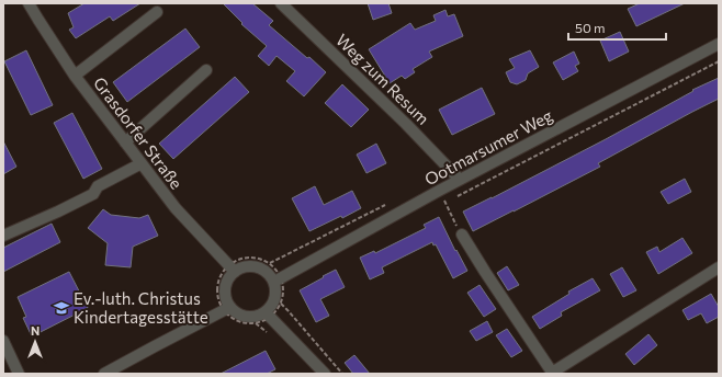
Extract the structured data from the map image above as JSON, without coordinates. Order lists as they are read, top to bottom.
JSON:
{
  "streets": {
    "street": ["Weg zum Resum", "Grasdorfer Straße", "Ootmarsumer Weg"]
  },
  "crossings": [
    ["Weg zum Resum", "Ootmarsumer Weg"],
    ["Grasdorfer Straße", "Ootmarsumer Weg"]
  ],
  "places": {
    "school or university": ["Ev.-luth. Christus Kindertagesstätte"]
  },
  "scale_bar": "50 m",
  "north": "top"
}
